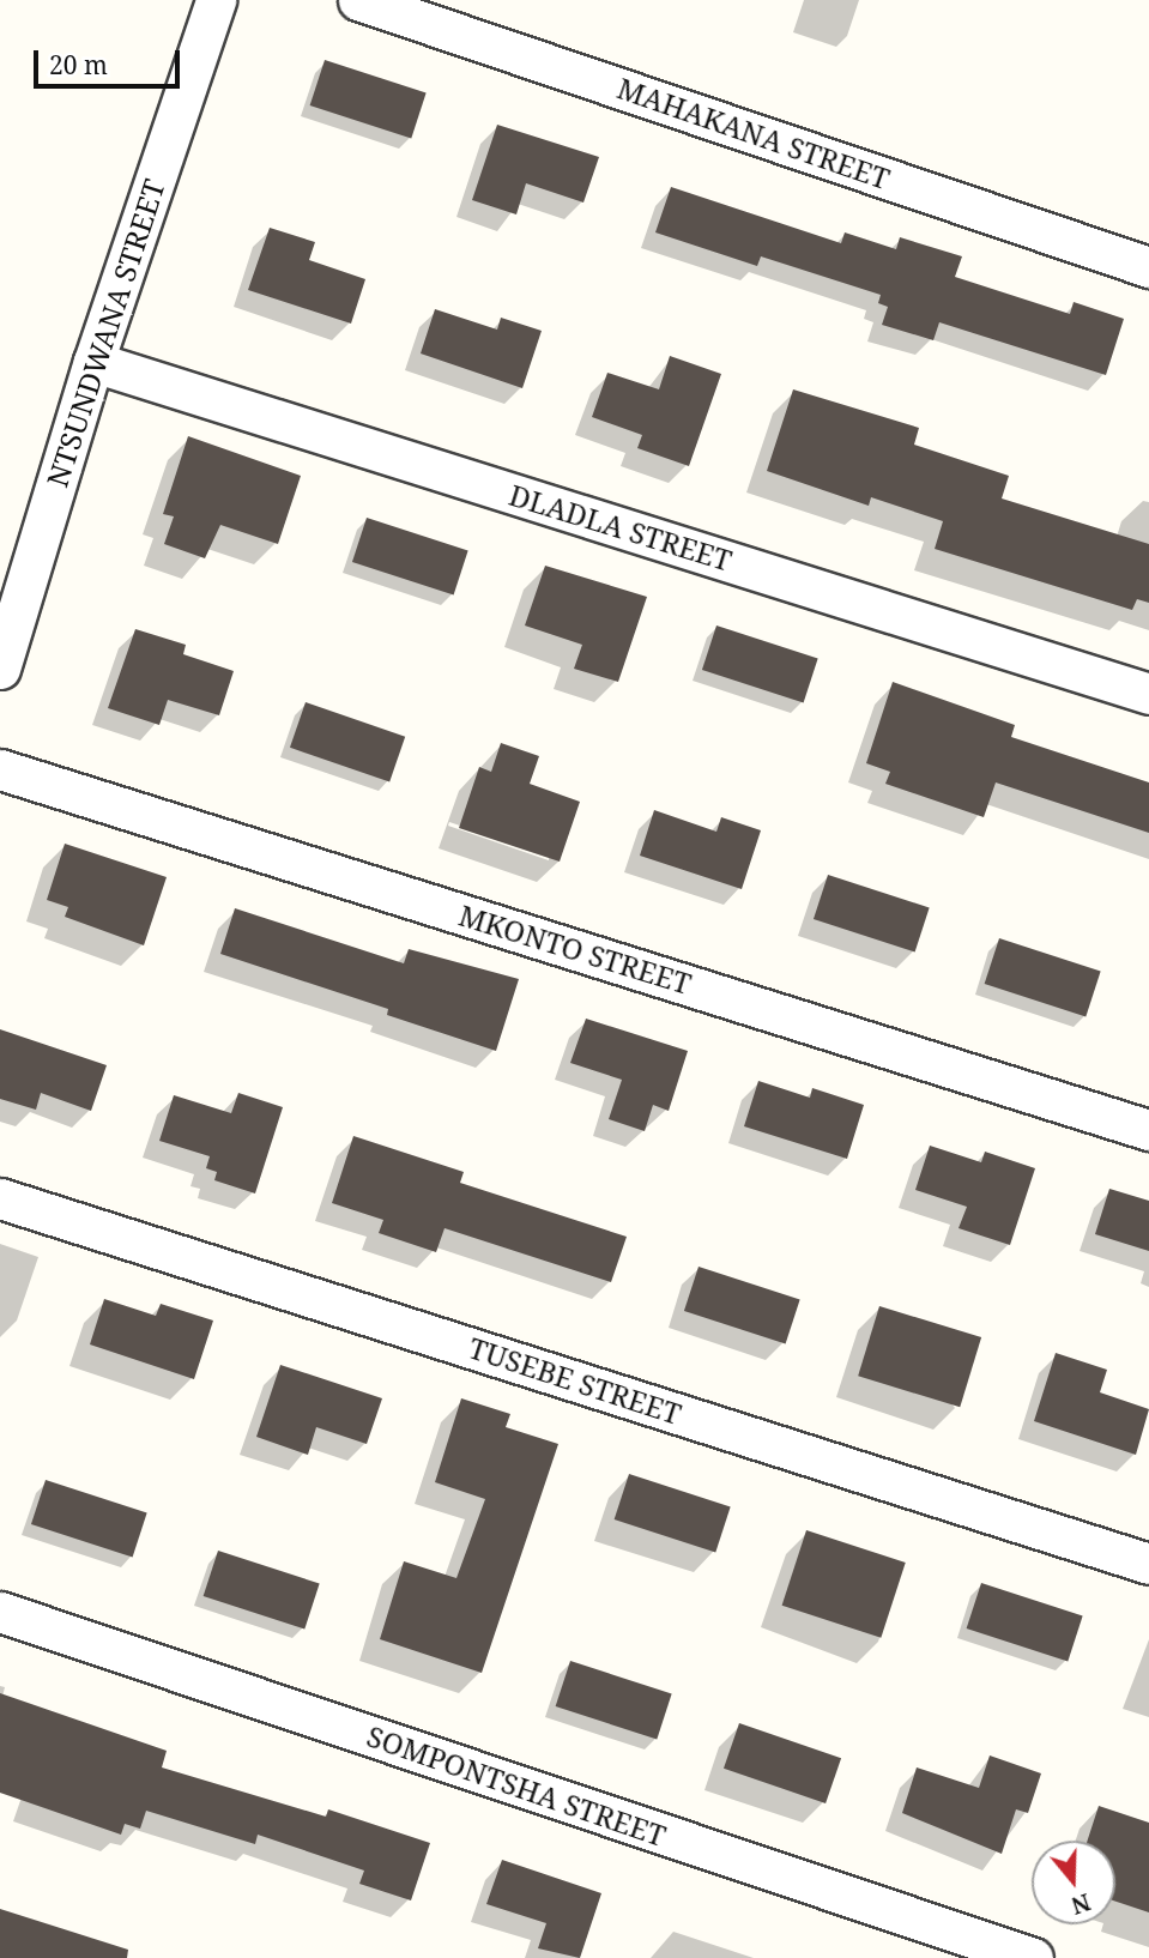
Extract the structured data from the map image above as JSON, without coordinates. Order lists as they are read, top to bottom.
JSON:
{
  "streets": {
    "street": [
      "MAHAKANA STREET",
      "NTSUNDWANA STREET",
      "DLADLA STREET",
      "MKONTO STREET",
      "TUSEBE STREET",
      "SOMPONTSHA STREET"
    ]
  },
  "crossings": [
    ["NTSUNDWANA STREET", "DLADLA STREET"]
  ],
  "scale_bar": "20 m",
  "north": "bottom"
}
